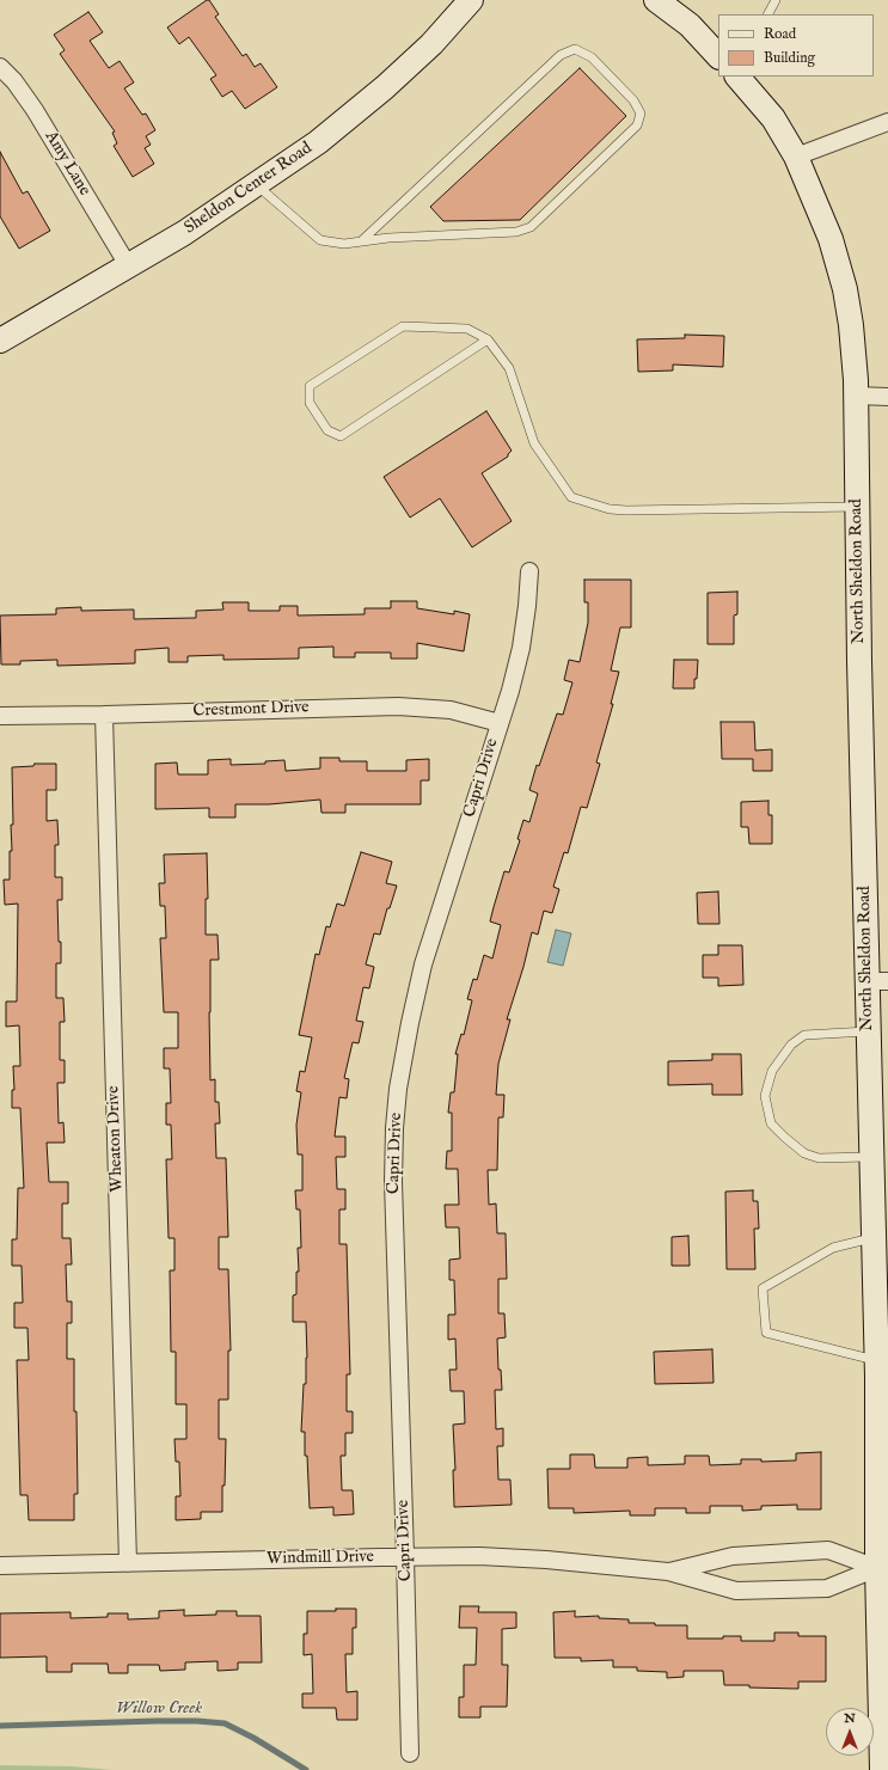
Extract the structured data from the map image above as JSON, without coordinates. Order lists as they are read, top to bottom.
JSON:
{
  "streets": {
    "street": [
      "Amy Lane",
      "Sheldon Center Road",
      "North Sheldon Road",
      "Crestmont Drive",
      "Capri Drive",
      "Wheaton Drive",
      "Windmill Drive"
    ]
  },
  "crossings": [
    ["Amy Lane", "Sheldon Center Road"],
    ["North Sheldon Road", "Windmill Drive"],
    ["Crestmont Drive", "Capri Drive"],
    ["Crestmont Drive", "Wheaton Drive"],
    ["Capri Drive", "Windmill Drive"],
    ["Wheaton Drive", "Windmill Drive"]
  ],
  "water": ["Willow Creek"],
  "legend": ["Road", "Building"],
  "north": "top"
}
